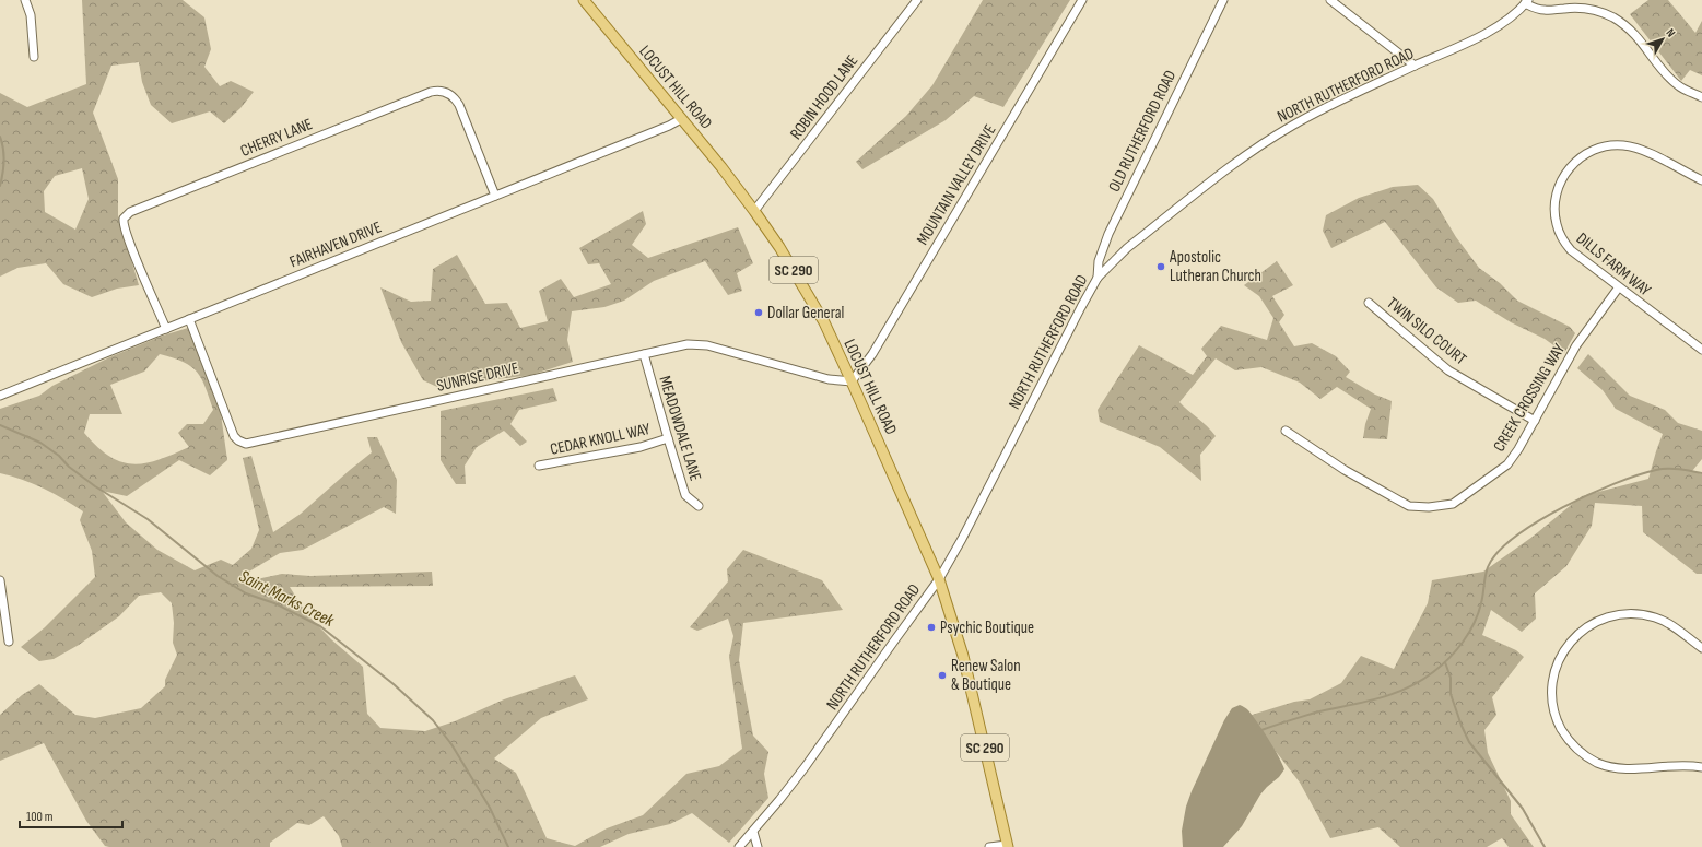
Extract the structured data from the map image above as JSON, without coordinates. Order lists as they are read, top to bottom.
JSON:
{
  "streets": {
    "main road": ["LOCUST HILL ROAD", "SC 290"],
    "street": [
      "NORTH RUTHERFORD ROAD",
      "ROBIN HOOD LANE",
      "OLD RUTHERFORD ROAD",
      "CHERRY LANE",
      "MOUNTAIN VALLEY DRIVE",
      "FAIRHAVEN DRIVE",
      "DILLS FARM WAY",
      "TWIN SILO COURT",
      "SUNRISE DRIVE",
      "CREEK CROSSING WAY",
      "MEADOWDALE LANE",
      "CEDAR KNOLL WAY"
    ]
  },
  "crossings": [
    ["NORTH RUTHERFORD ROAD", "LOCUST HILL ROAD"],
    ["NORTH RUTHERFORD ROAD", "OLD RUTHERFORD ROAD"],
    ["LOCUST HILL ROAD", "ROBIN HOOD LANE"],
    ["LOCUST HILL ROAD", "MOUNTAIN VALLEY DRIVE"],
    ["LOCUST HILL ROAD", "FAIRHAVEN DRIVE"],
    ["LOCUST HILL ROAD", "SUNRISE DRIVE"],
    ["CHERRY LANE", "FAIRHAVEN DRIVE"],
    ["MOUNTAIN VALLEY DRIVE", "SUNRISE DRIVE"],
    ["FAIRHAVEN DRIVE", "SUNRISE DRIVE"],
    ["DILLS FARM WAY", "CREEK CROSSING WAY"],
    ["TWIN SILO COURT", "CREEK CROSSING WAY"],
    ["SUNRISE DRIVE", "MEADOWDALE LANE"],
    ["MEADOWDALE LANE", "CEDAR KNOLL WAY"]
  ],
  "water": ["Saint Marks Creek"],
  "places": [
    "Apostolic Lutheran Church",
    "Dollar General",
    "Psychic Boutique",
    "Renew Salon & Boutique"
  ],
  "scale_bar": "100 m",
  "north": "top right"
}
